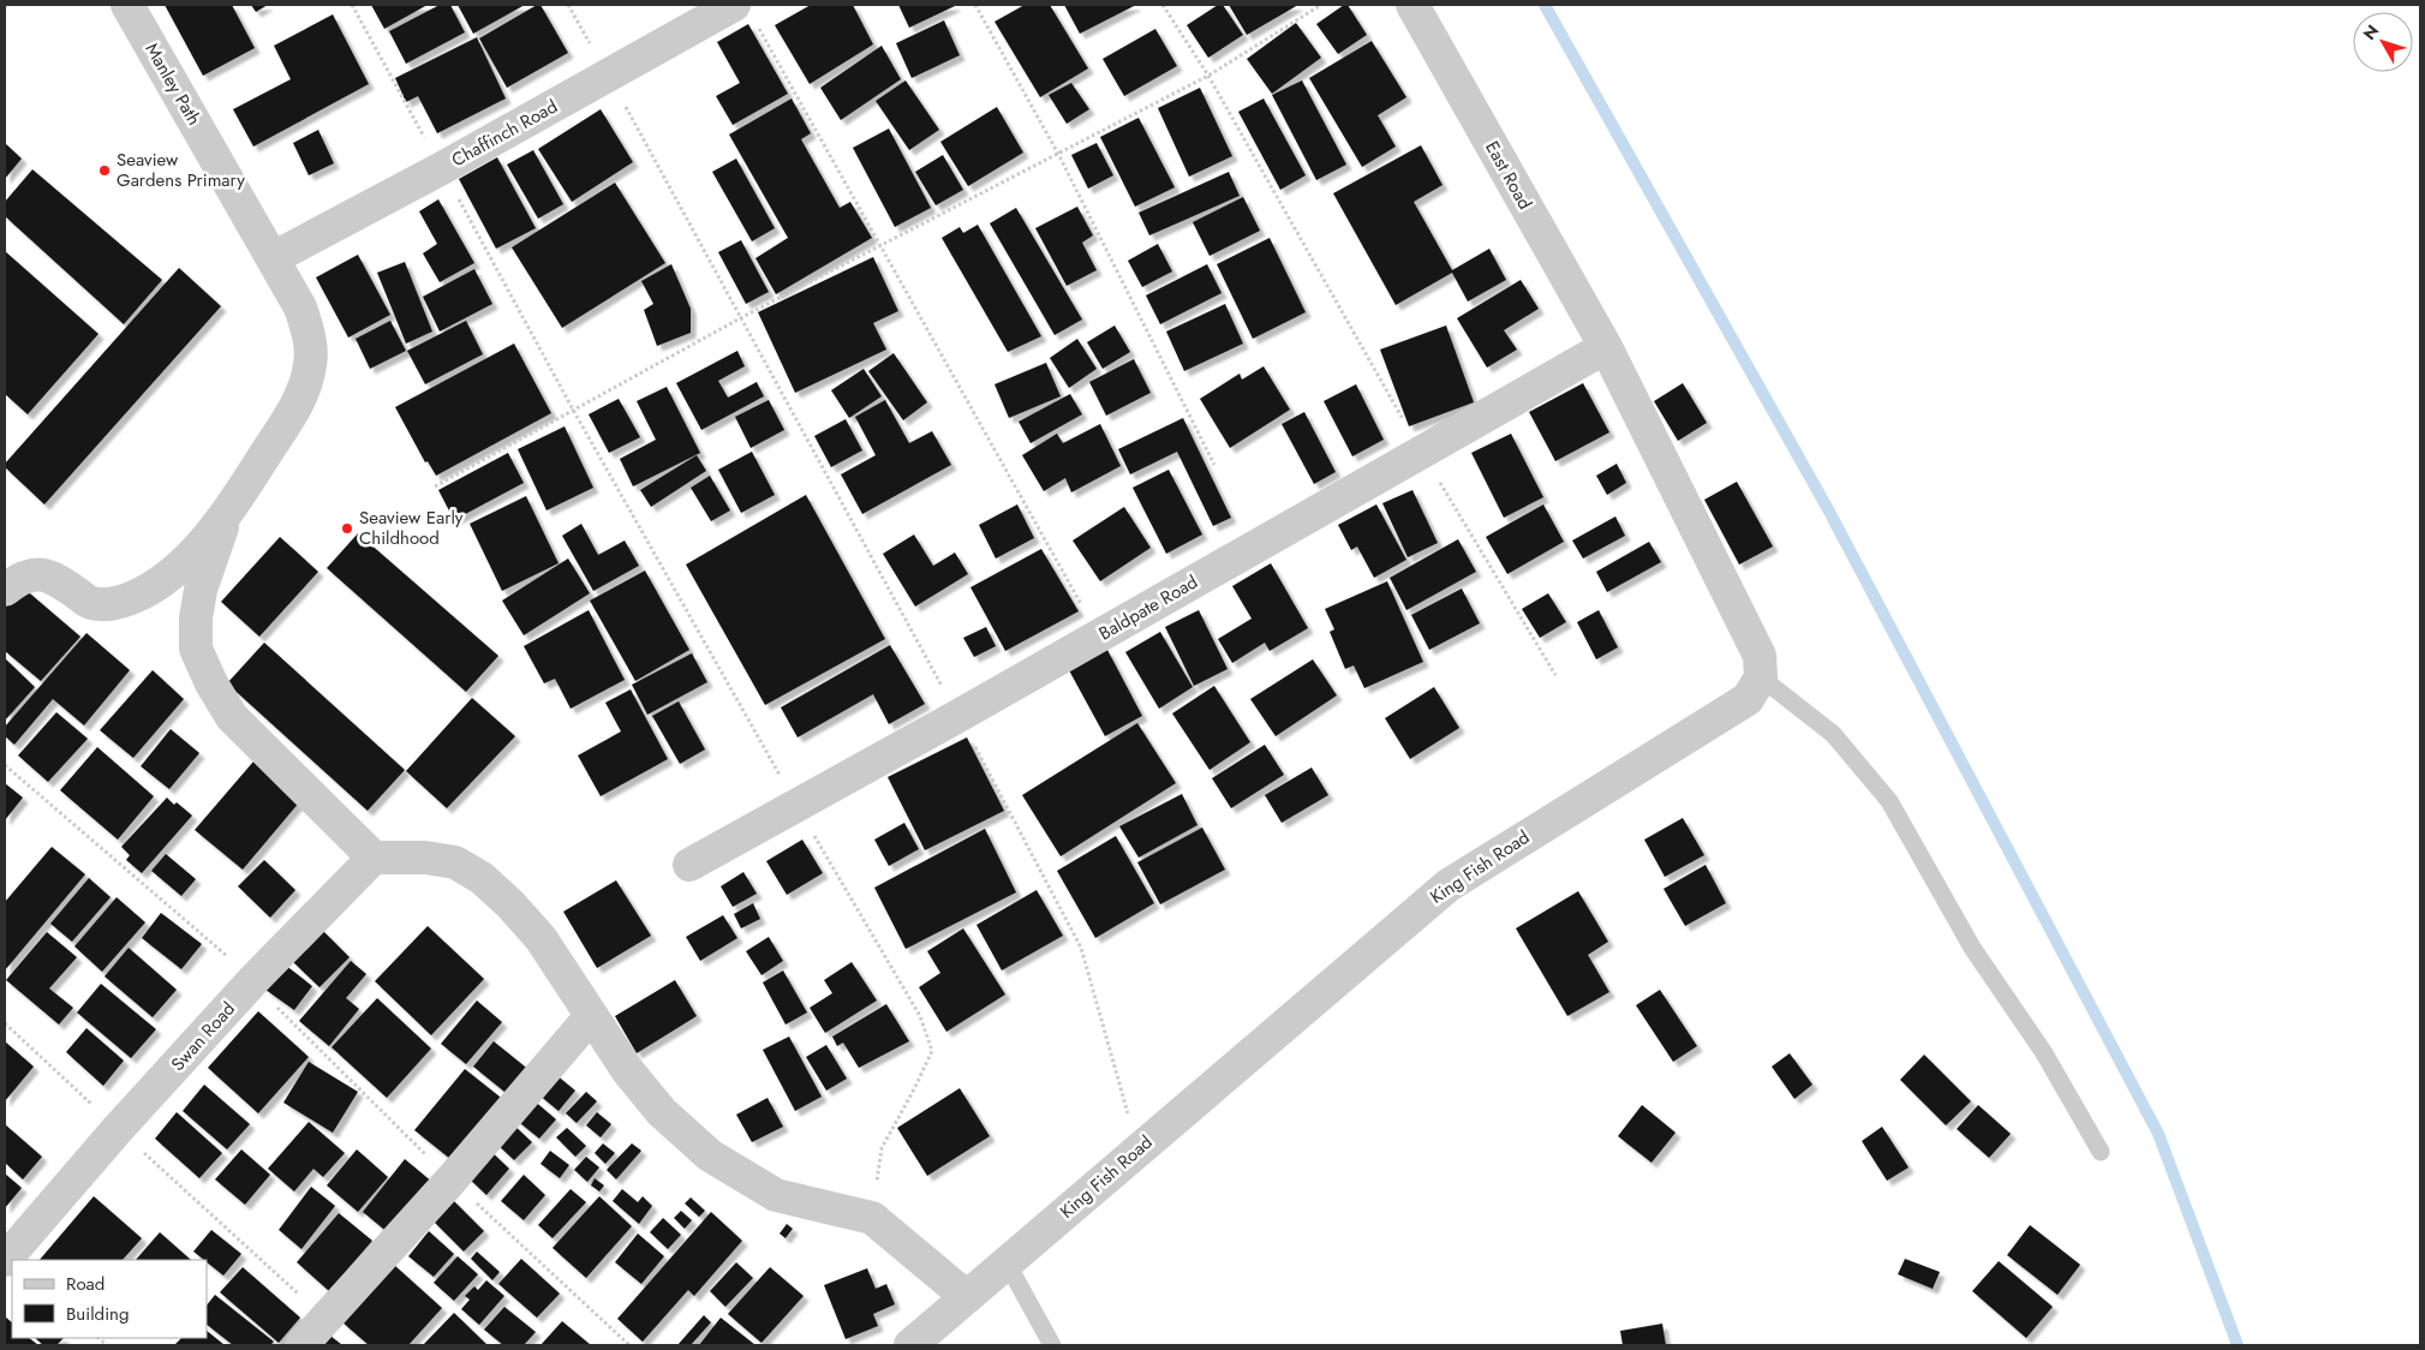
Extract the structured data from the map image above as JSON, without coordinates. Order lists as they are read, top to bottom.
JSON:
{
  "streets": {
    "street": [
      "Manley Path",
      "Chaffinch Road",
      "East Road",
      "Baldpate Road",
      "King Fish Road",
      "Swan Road"
    ]
  },
  "crossings": [
    ["Manley Path", "Chaffinch Road"],
    ["East Road", "Baldpate Road"]
  ],
  "places": ["Seaview Gardens Primary", "Seaview Early Childhood"],
  "legend": ["Road", "Building"],
  "north": "top left"
}
